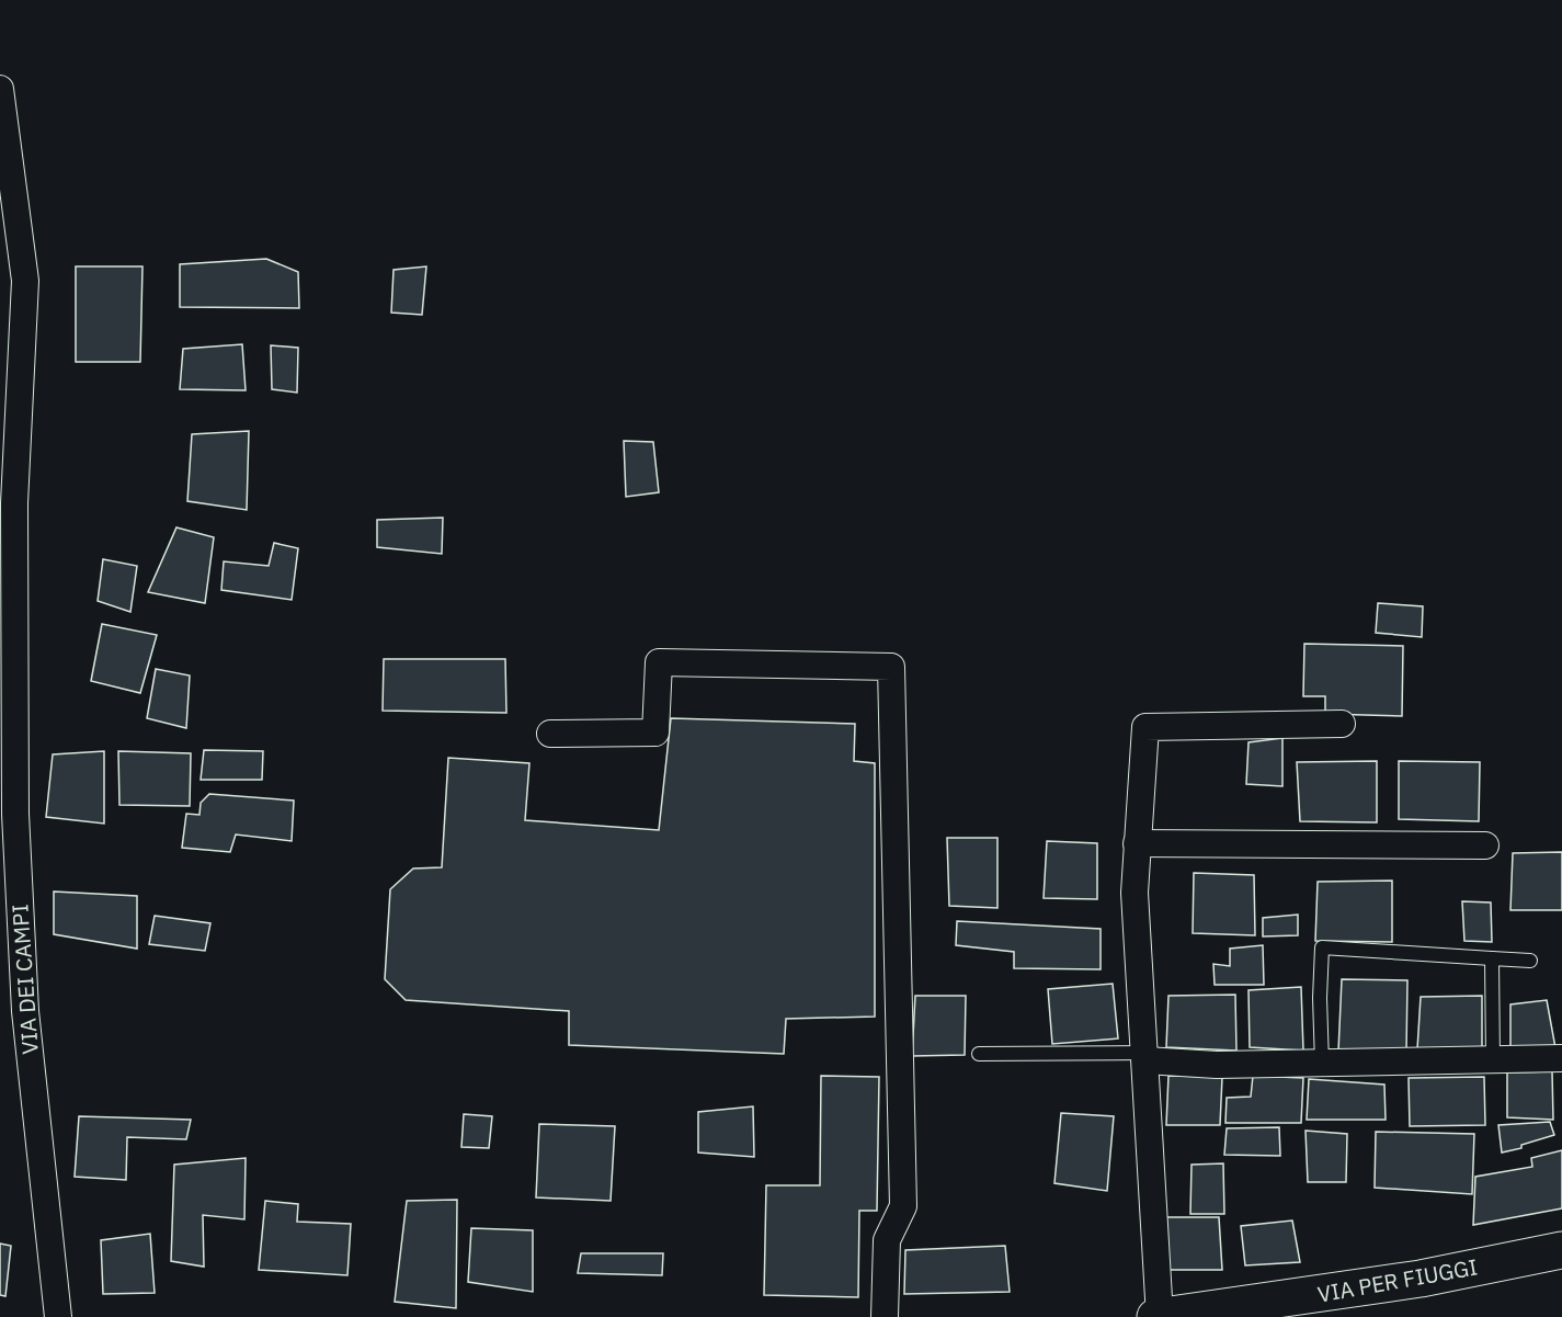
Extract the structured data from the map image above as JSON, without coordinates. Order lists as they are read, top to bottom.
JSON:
{
  "streets": {
    "main road": ["VIA PER FIUGGI"],
    "street": ["VIA DEI CAMPI"]
  }
}
